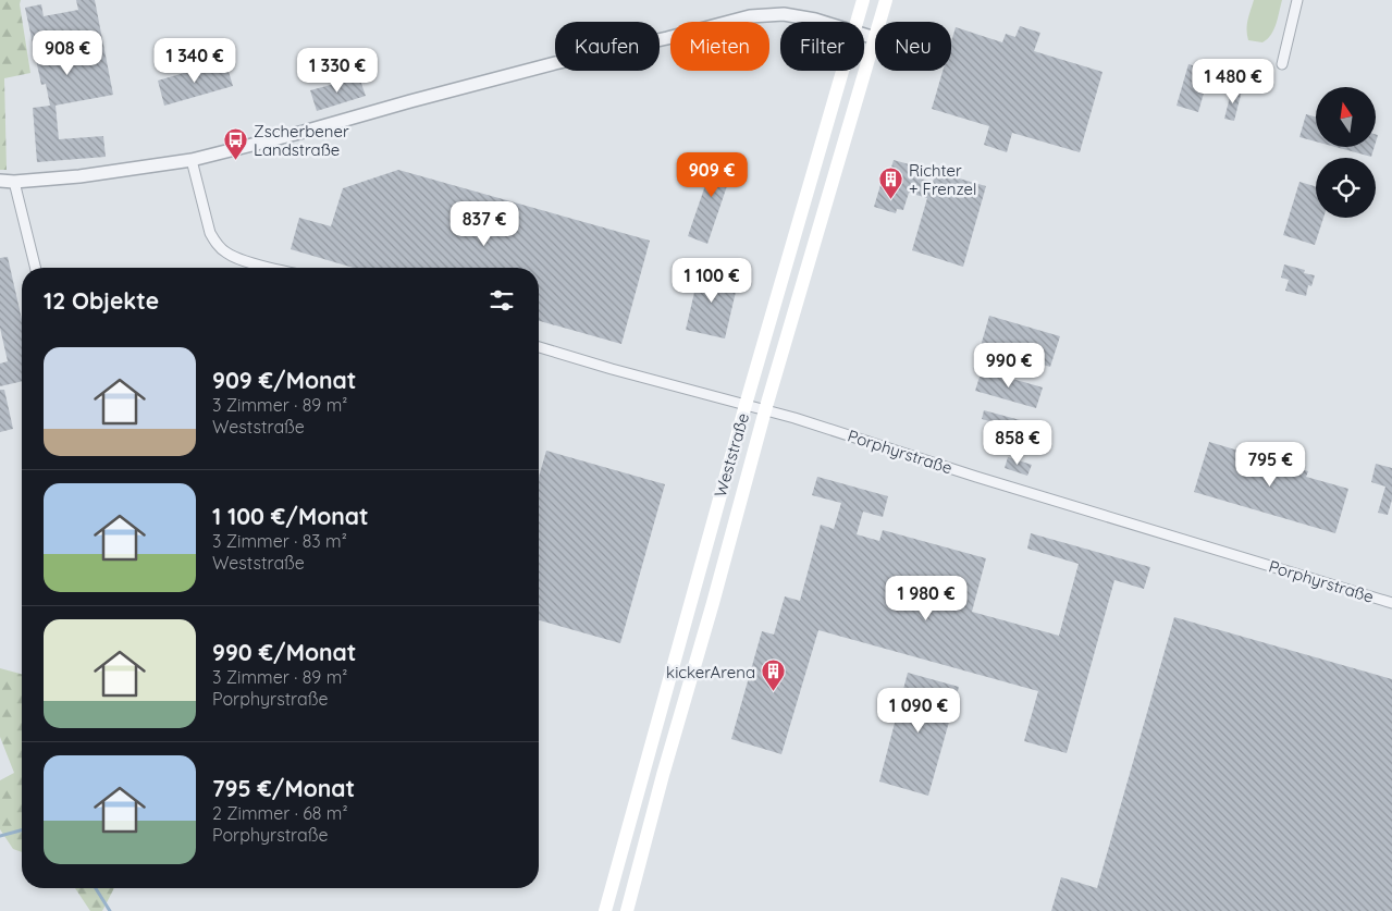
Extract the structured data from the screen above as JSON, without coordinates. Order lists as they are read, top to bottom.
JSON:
{
  "streets": {
    "main road": ["Weststraße"],
    "street": ["Porphyrstraße"]
  },
  "crossings": [
    ["Porphyrstraße", "Weststraße"]
  ],
  "places": {
    "bus stop": ["Zscherbener Landstraße"],
    "building": ["Richter + Frenzel", "kickerArena"]
  },
  "north": "top",
  "page": {
    "chip": [
      "Kaufen",
      "Mieten",
      "Filter",
      "Neu"
    ],
    "price": [
      "908 €",
      "1 340 €",
      "1 330 €",
      "1 480 €",
      "909 €",
      "837 €",
      "1 100 €",
      "990 €",
      "858 €",
      "795 €",
      "1 980 €",
      "1 090 €"
    ],
    "heading": "12 Objekte",
    "list": [
      {
        "name": "909 €/Monat",
        "note": "3 Zimmer · 89 m² · Weststraße"
      },
      {
        "name": "1 100 €/Monat",
        "note": "3 Zimmer · 83 m² · Weststraße"
      },
      {
        "name": "990 €/Monat",
        "note": "3 Zimmer · 89 m² · Porphyrstraße"
      },
      {
        "name": "795 €/Monat",
        "note": "2 Zimmer · 68 m² · Porphyrstraße"
      }
    ]
  }
}
